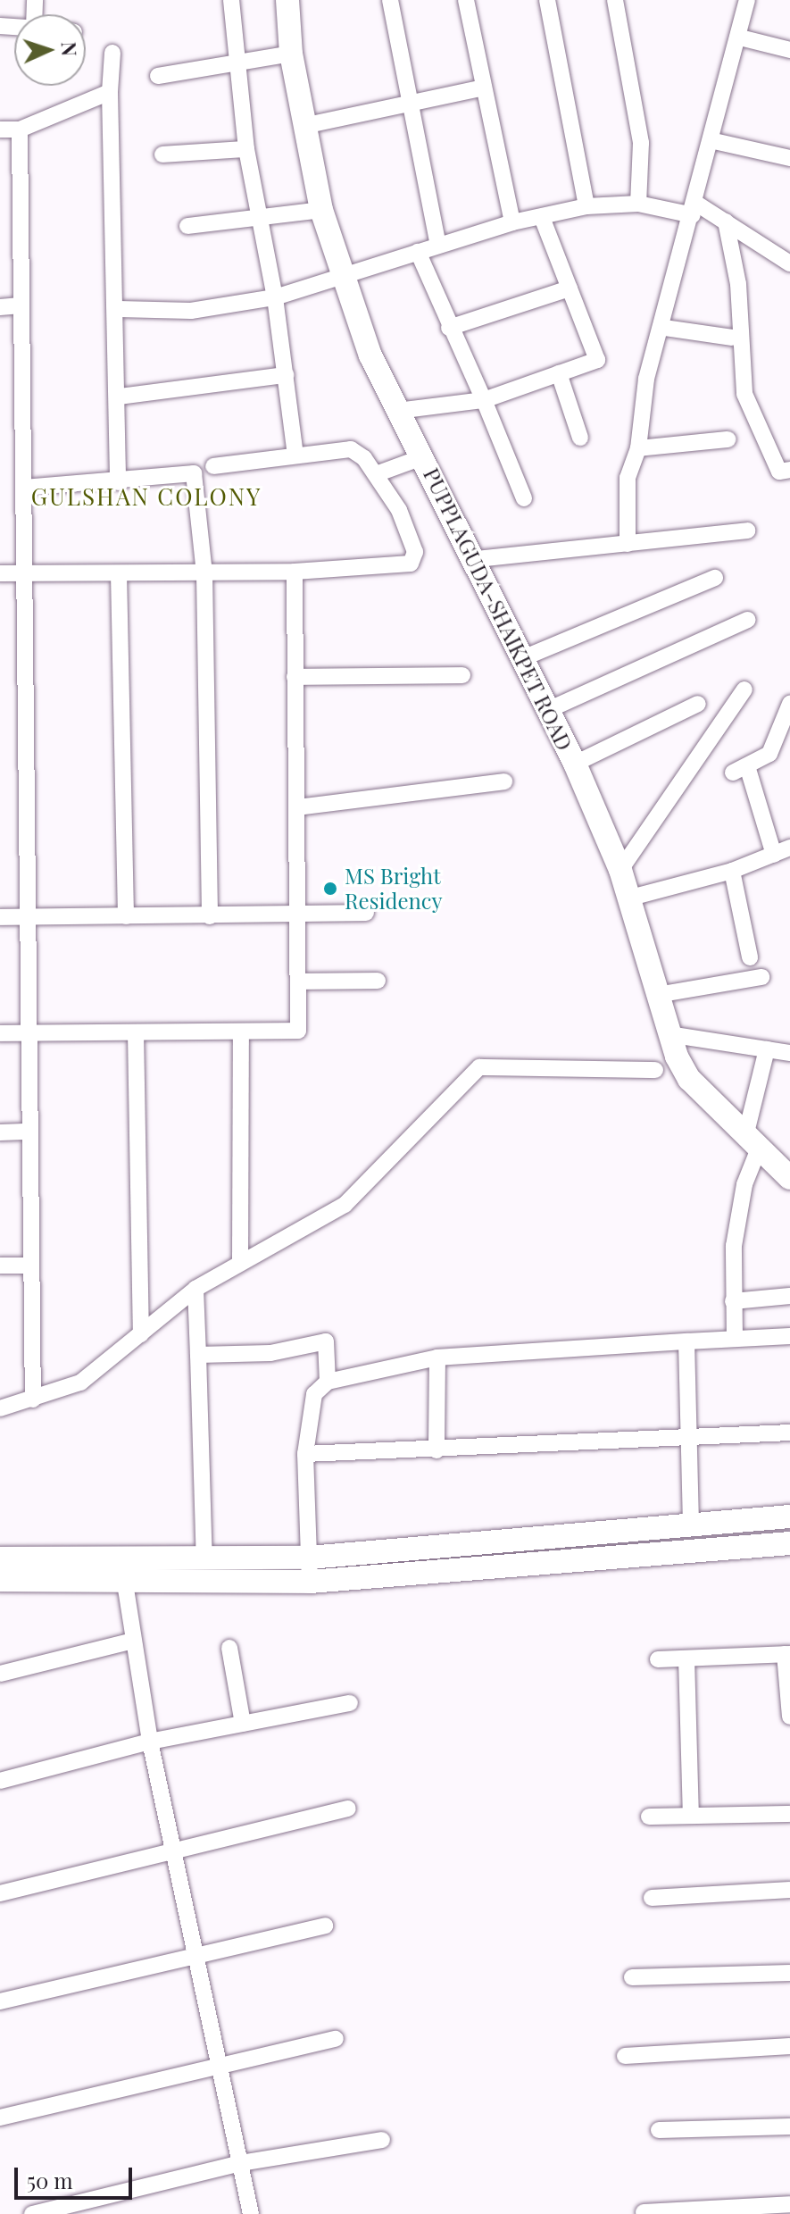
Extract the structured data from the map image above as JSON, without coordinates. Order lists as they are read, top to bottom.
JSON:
{
  "streets": {
    "street": ["PUPPLAGUDA-SHAIKPET ROAD"]
  },
  "districts": ["GULSHAN COLONY"],
  "places": ["MS Bright Residency"],
  "scale_bar": "50 m",
  "north": "right"
}
